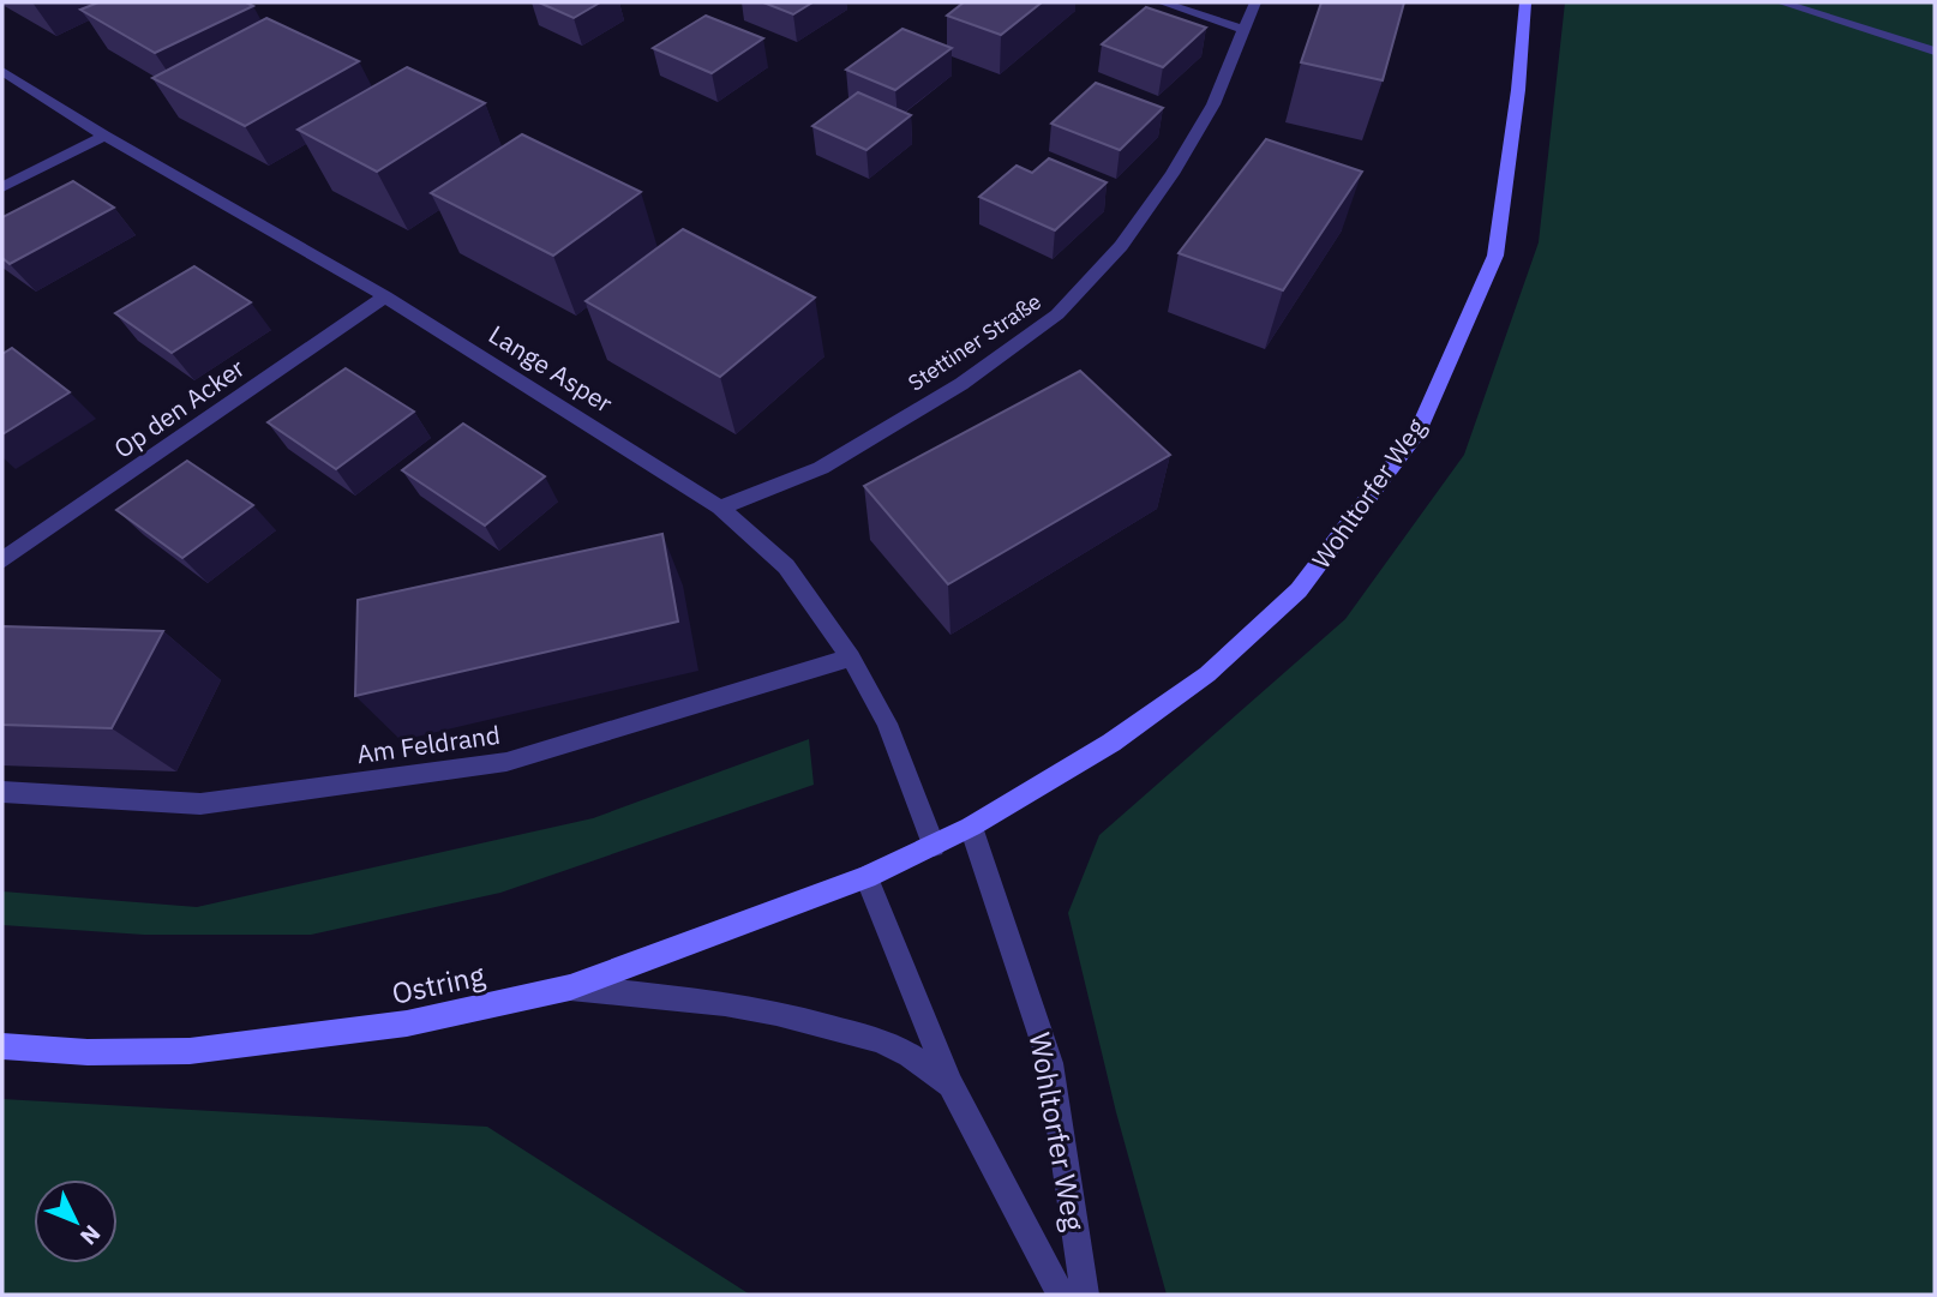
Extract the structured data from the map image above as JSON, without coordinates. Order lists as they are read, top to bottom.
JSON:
{
  "streets": {
    "main road": ["Wohltorfer Weg", "Ostring"],
    "street": [
      "Stettiner Straße",
      "Lange Asper",
      "Op den Acker",
      "Am Feldrand"
    ]
  },
  "crossings": [
    ["Stettiner Straße", "Lange Asper"],
    ["Lange Asper", "Op den Acker"],
    ["Lange Asper", "Wohltorfer Weg"],
    ["Lange Asper", "Am Feldrand"],
    ["Wohltorfer Weg", "Ostring"]
  ],
  "north": "bottom right"
}
